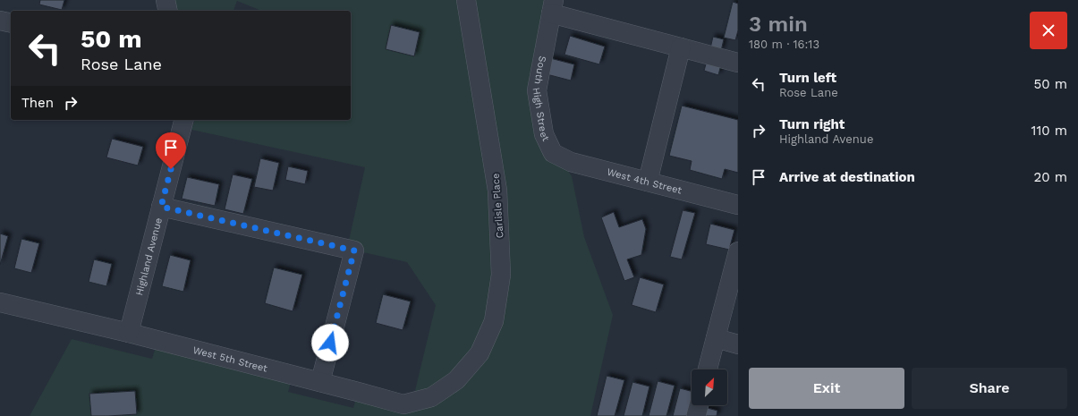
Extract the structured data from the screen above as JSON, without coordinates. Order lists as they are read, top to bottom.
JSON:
{
  "streets": {
    "street": [
      "South High Street",
      "West 4th Street",
      "Carlisle Place",
      "Highland Avenue",
      "West 5th Street"
    ]
  },
  "crossings": [
    ["South High Street", "West 4th Street"],
    ["Carlisle Place", "West 5th Street"],
    ["Highland Avenue", "West 5th Street"]
  ],
  "north": "top right",
  "page": {
    "heading": ["3 min", "180 m · 16:13"],
    "turn": ["50 m", "Rose Lane"],
    "list": [
      {
        "name": "Turn left",
        "note": "Rose Lane",
        "value": "50 m"
      },
      {
        "name": "Turn right",
        "note": "Highland Avenue",
        "value": "110 m"
      },
      {
        "name": "Arrive at destination",
        "value": "20 m"
      }
    ],
    "then": "Then",
    "buttons": ["Exit", "Share"]
  }
}
